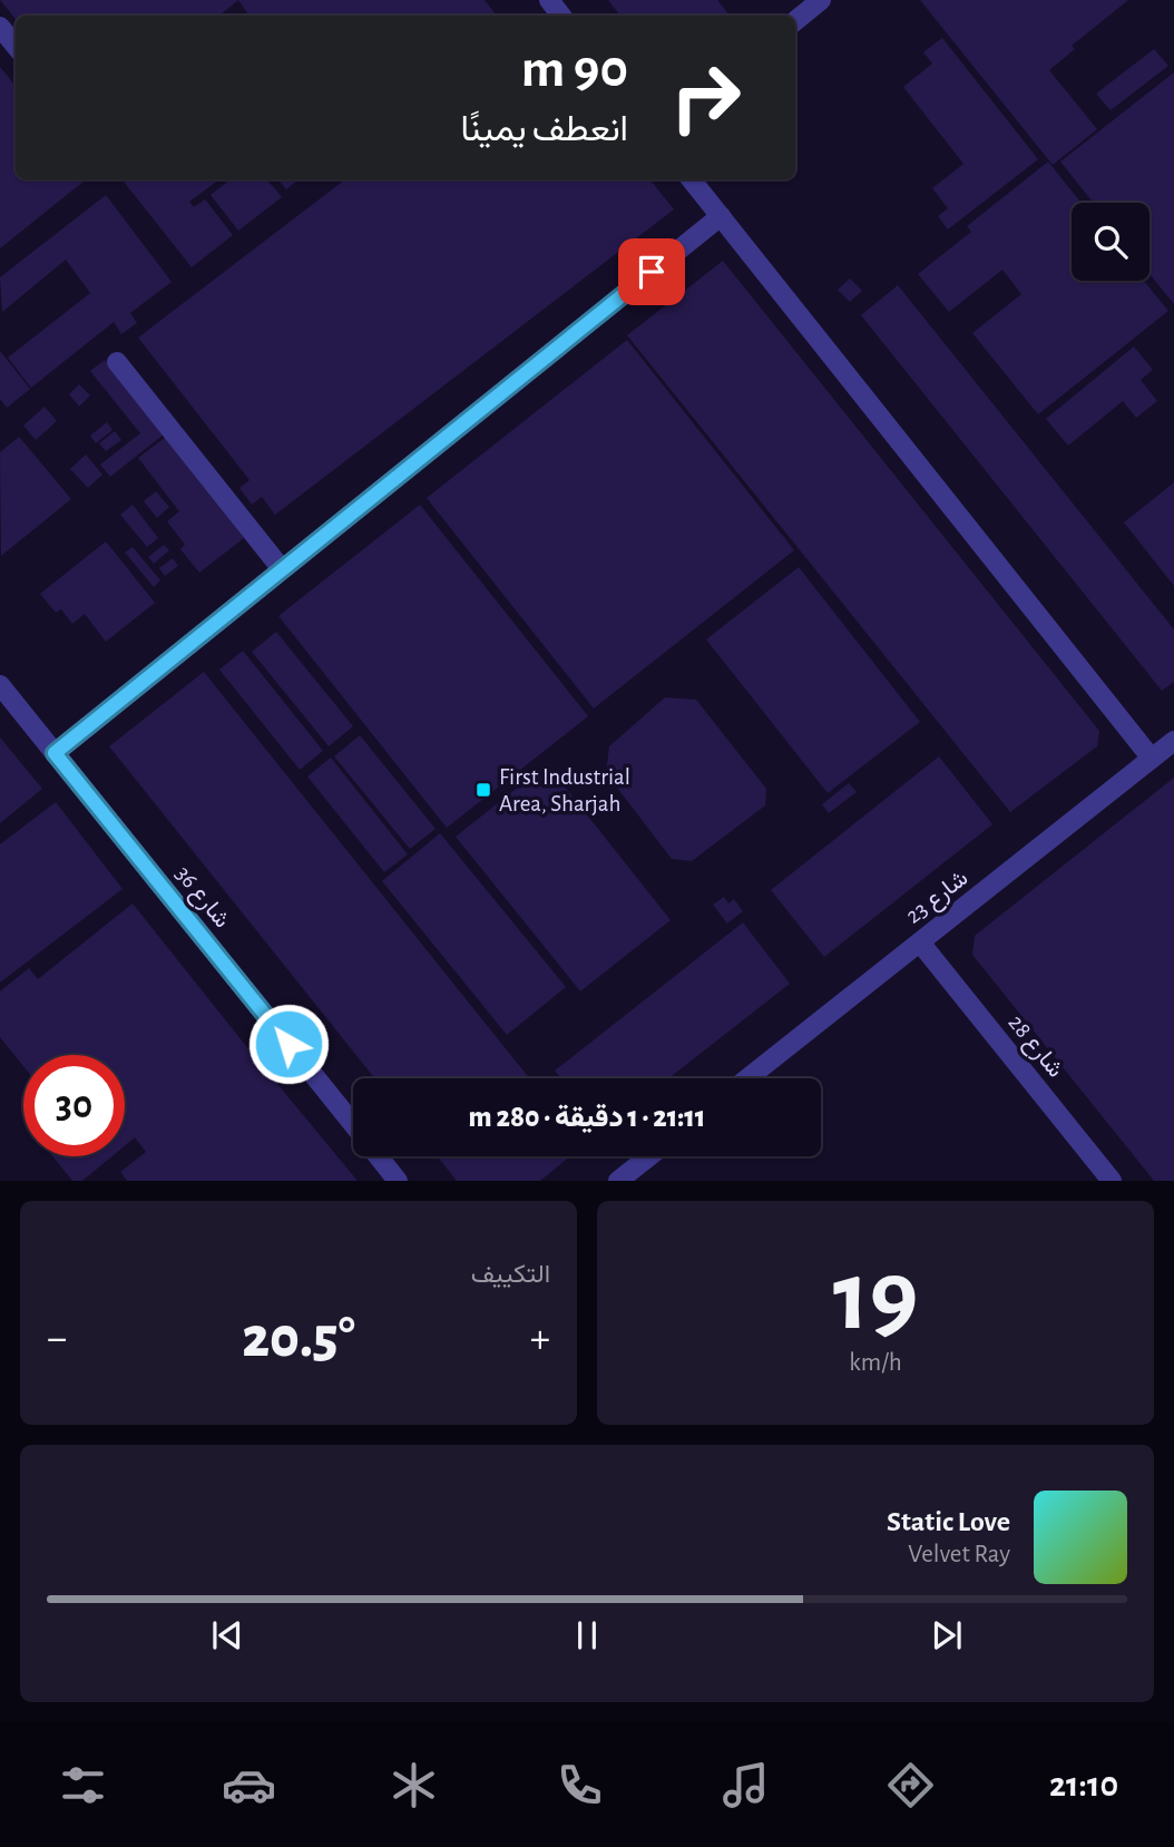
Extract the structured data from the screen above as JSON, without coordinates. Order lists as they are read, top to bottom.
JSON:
{
  "streets": {
    "street": ["شارع 36", "شارع 23", "شارع 28"]
  },
  "crossings": [
    ["شارع 23", "شارع 28"]
  ],
  "places": {
    "transit": ["First Industrial Area, Sharjah"]
  },
  "page": {
    "turn": ["90 m", "انعطف يمينًا"],
    "limit": "30",
    "trip": "21:11 · 1 دقيقة · 280 m",
    "tile": [
      ["19", "km/h"],
      "التكييف"
    ],
    "heat": ["−", "20.5°", "+"],
    "song": ["Static Love", "Velvet Ray"],
    "tabs": "21:10"
  }
}
